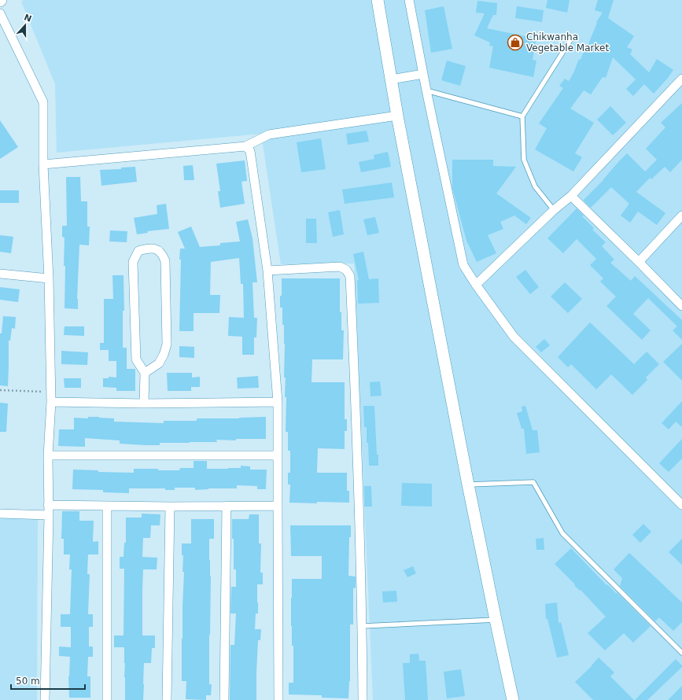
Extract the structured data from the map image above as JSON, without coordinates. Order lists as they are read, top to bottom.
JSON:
{
  "places": {
    "shop": ["Chikwanha Vegetable Market"]
  },
  "scale_bar": "50 m",
  "north": "top"
}
